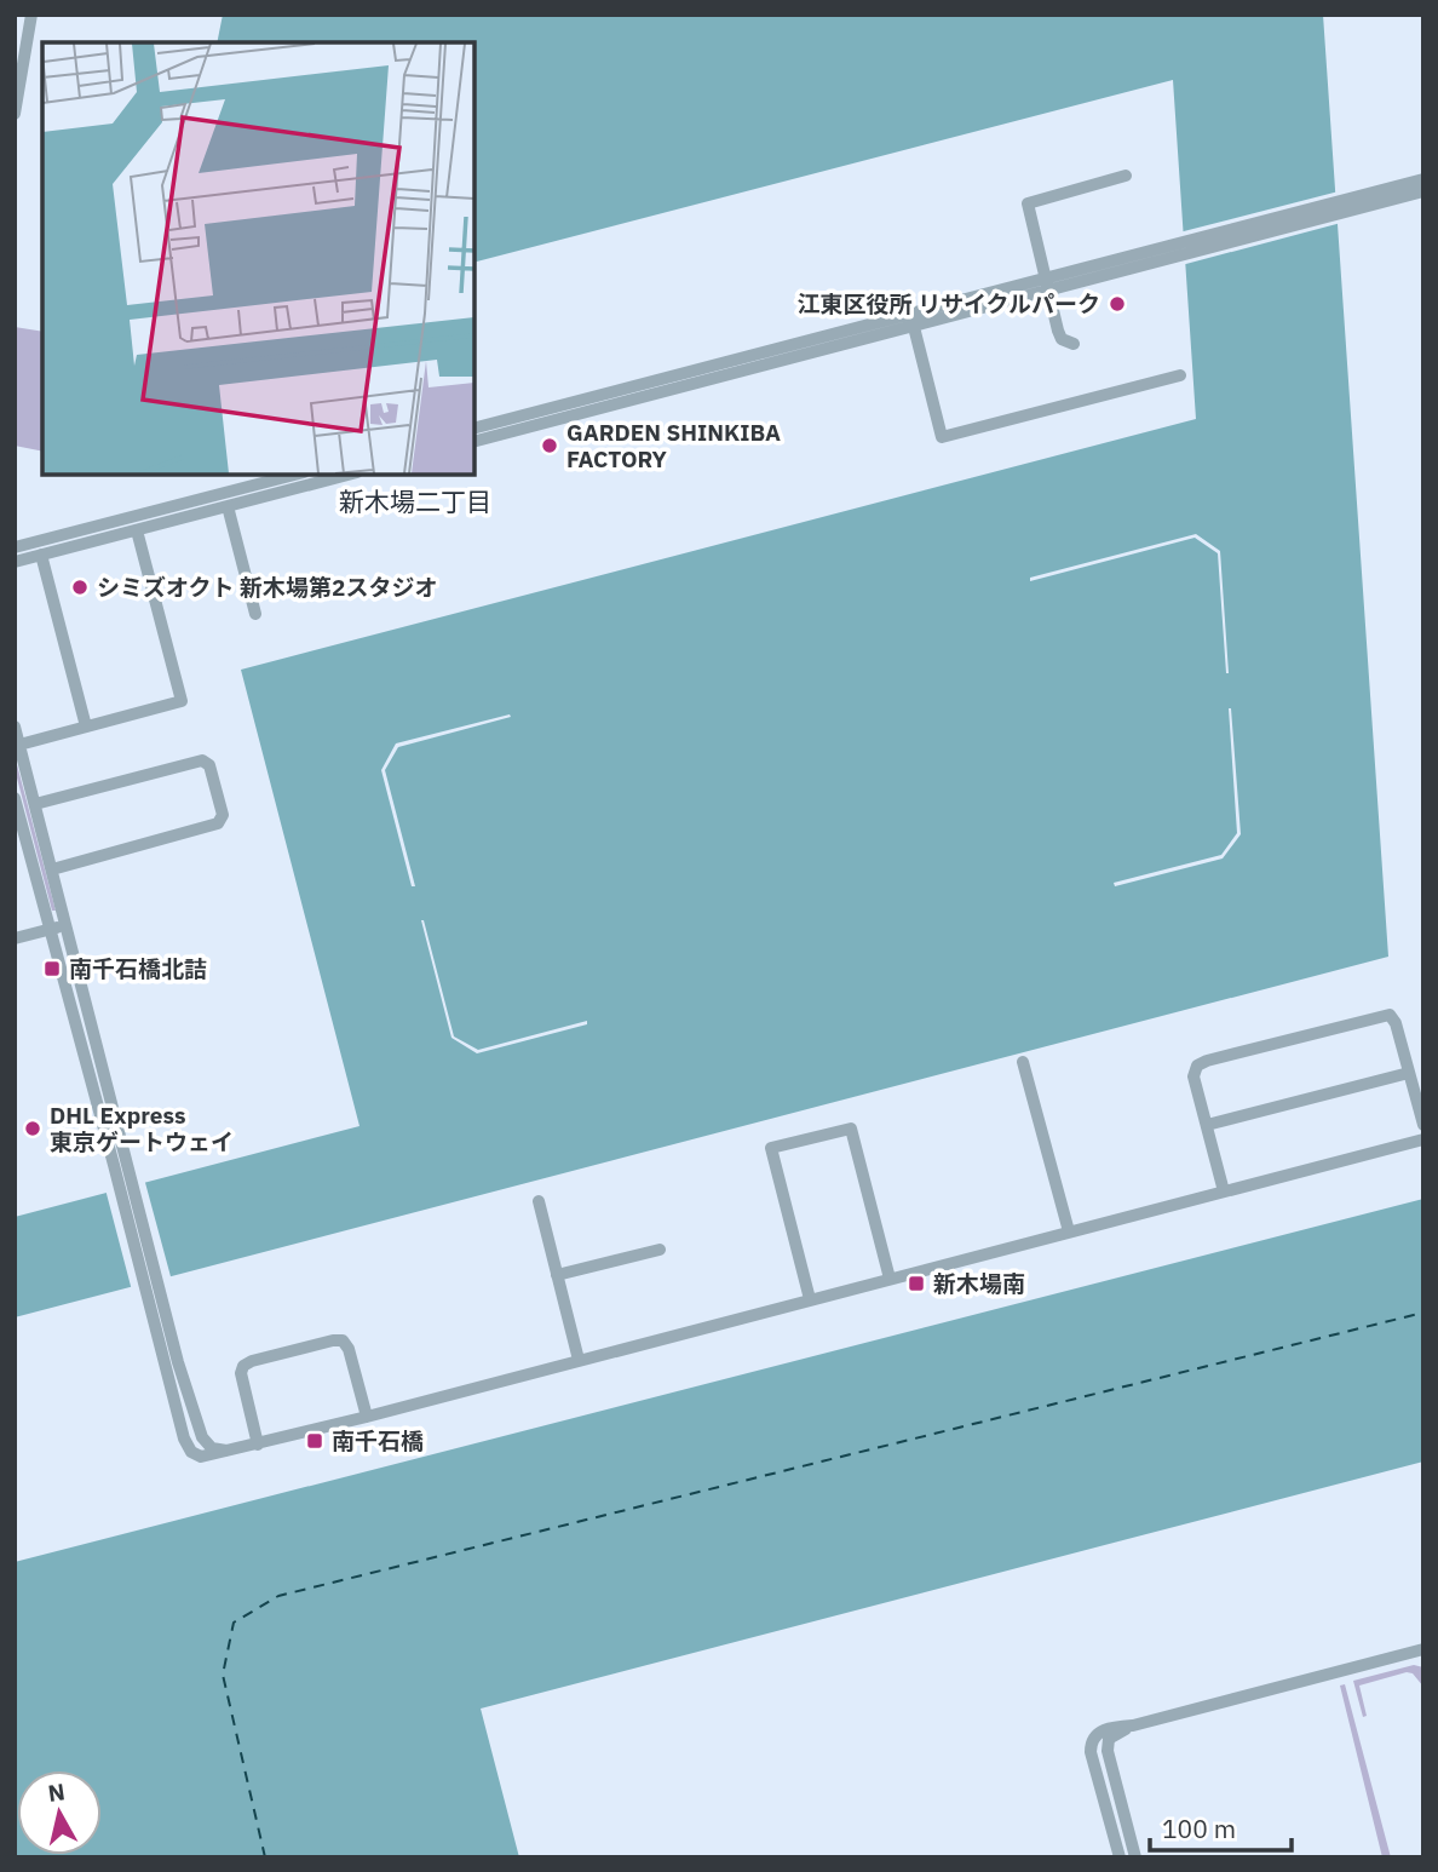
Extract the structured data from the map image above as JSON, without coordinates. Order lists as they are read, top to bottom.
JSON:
{
  "districts": ["新木場二丁目"],
  "places": {
    "other": [
      "江東区役所 リサイクルパーク",
      "GARDEN SHINKIBA FACTORY",
      "シミズオクト 新木場第2スタジオ",
      "DHL Express 東京ゲートウェイ"
    ],
    "transit": ["南千石橋北詰", "新木場南", "南千石橋"]
  },
  "scale_bar": "100 m",
  "north": "top"
}
